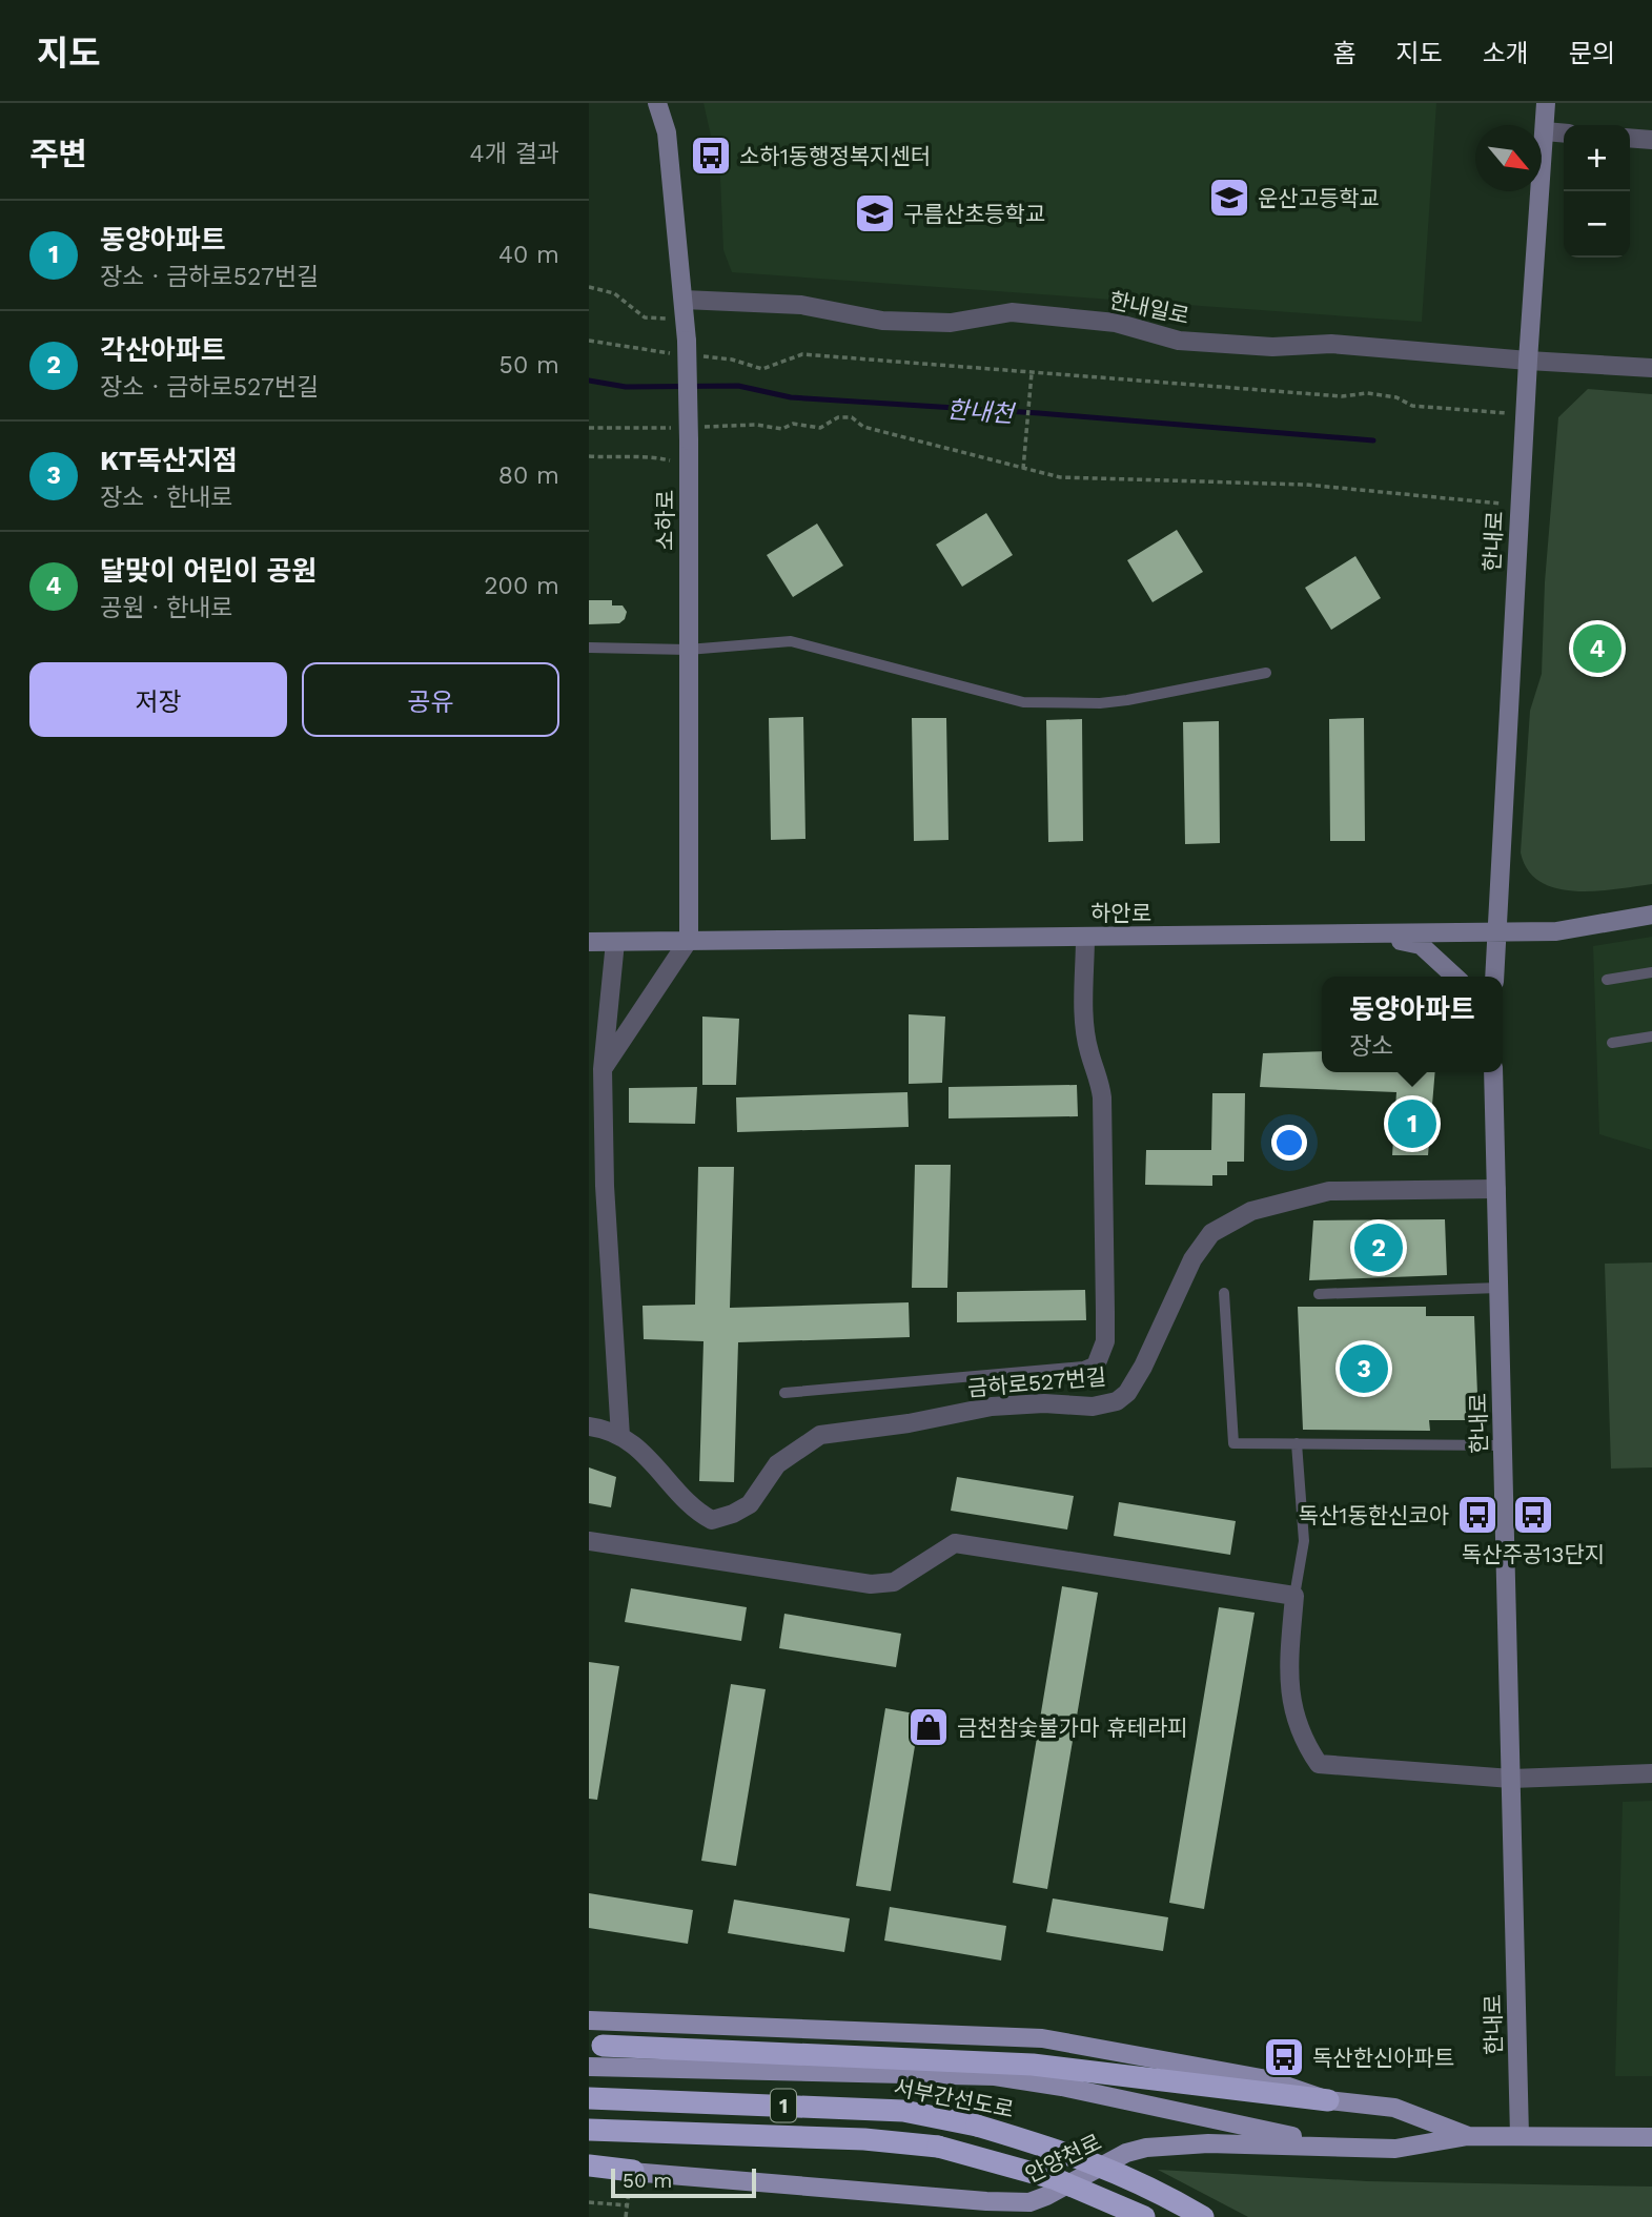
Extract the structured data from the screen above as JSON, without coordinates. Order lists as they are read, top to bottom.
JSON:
{
  "streets": {
    "highway": ["서부간선도로", "1"],
    "main road": [
      "소하로",
      "한내로",
      "하안로",
      "안양천로"
    ],
    "street": ["한내일로", "금하로527번길"]
  },
  "crossings": [
    ["한내일로", "소하로"],
    ["한내일로", "한내로"],
    ["소하로", "하안로"],
    ["한내로", "하안로"],
    ["한내로", "금하로527번길"],
    ["한내로", "안양천로"]
  ],
  "water": ["한내천"],
  "places": {
    "bus stop": [
      "소하1동행정복지센터",
      "독산1동한신코아",
      "독산주공13단지",
      "독산한신아파트"
    ],
    "school or university": ["운산고등학교", "구름산초등학교"],
    "shop": ["금천참숯불가마 휴테라피"]
  },
  "scale_bar": "50 m",
  "north": "bottom right",
  "page": {
    "header": "지도",
    "nav": [
      "홈",
      "지도",
      "소개",
      "문의"
    ],
    "heading": ["주변", "4개 결과"],
    "map_buttons": ["+", "−"],
    "list": [
      {
        "mark": "1",
        "name": "동양아파트",
        "note": "장소 · 금하로527번길",
        "value": "40 m"
      },
      {
        "mark": "2",
        "name": "각산아파트",
        "note": "장소 · 금하로527번길",
        "value": "50 m"
      },
      {
        "mark": "3",
        "name": "KT독산지점",
        "note": "장소 · 한내로",
        "value": "80 m"
      },
      {
        "mark": "4",
        "name": "달맞이 어린이 공원",
        "note": "공원 · 한내로",
        "value": "200 m"
      }
    ],
    "pins": [
      "4",
      "1",
      "2",
      "3"
    ],
    "buttons": ["저장", "공유"],
    "popup": ["동양아파트", "장소"],
    "scale": "50 m"
  }
}
